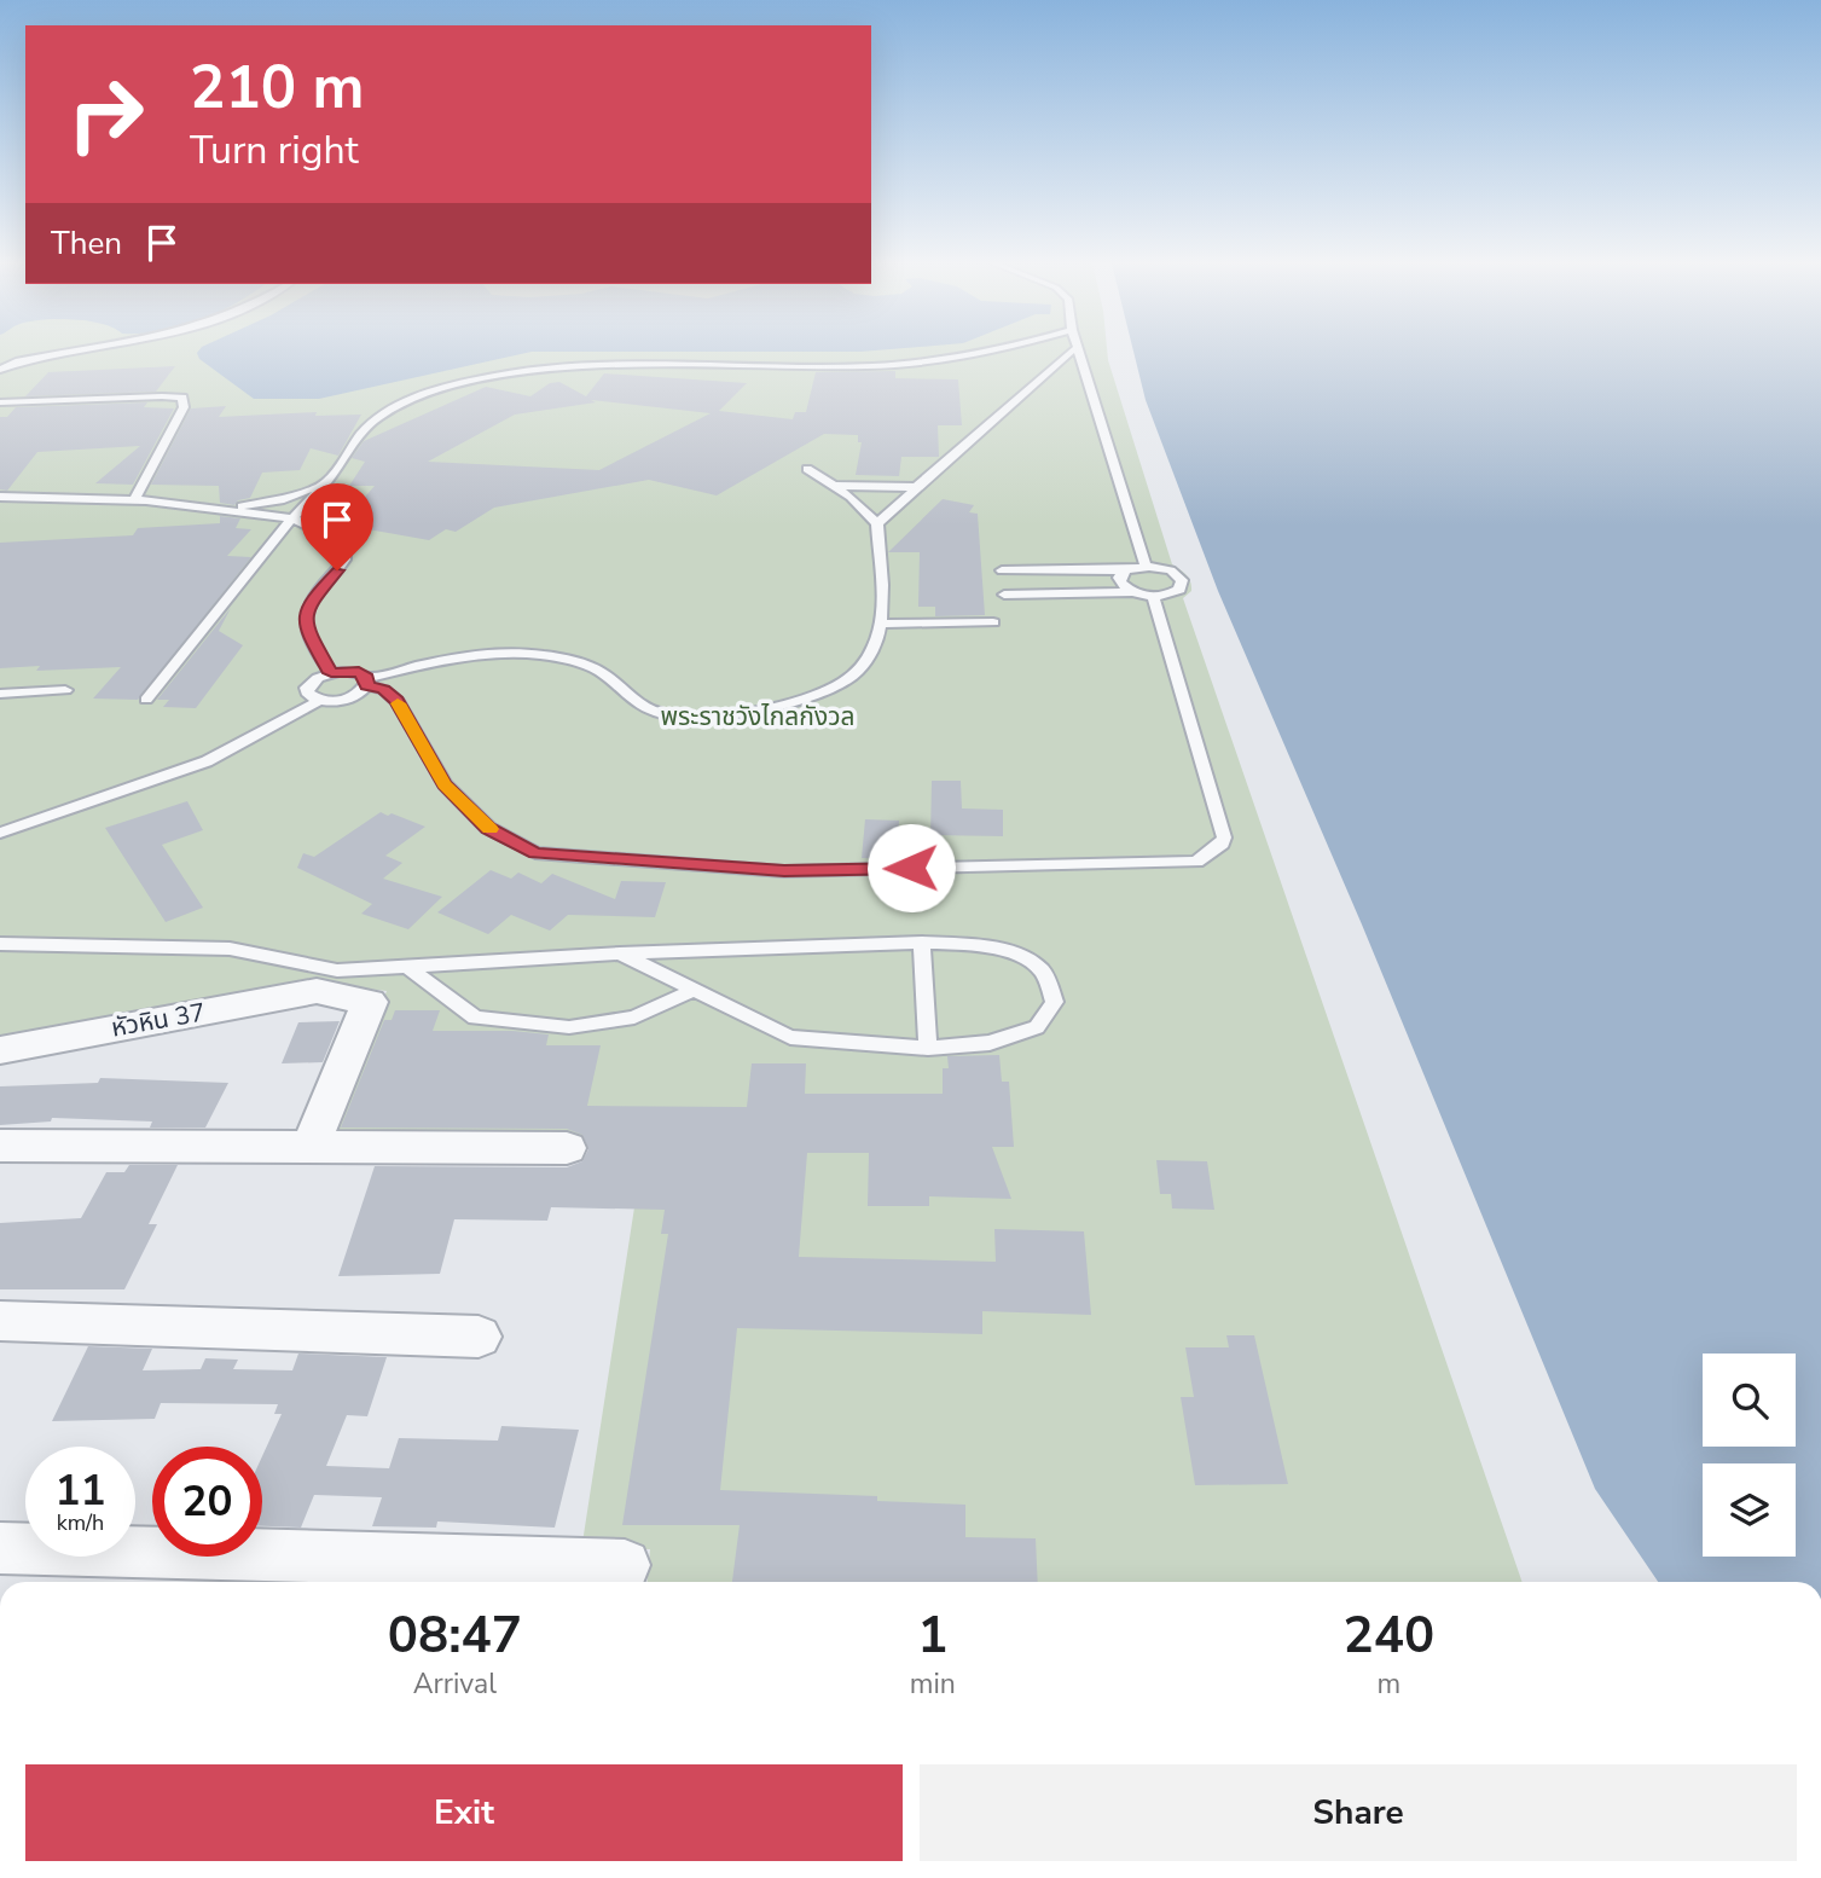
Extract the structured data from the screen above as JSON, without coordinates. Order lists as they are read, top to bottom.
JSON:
{
  "streets": {
    "street": ["หัวหิน 37"]
  },
  "parks": ["พระราชวังไกลกังวล"],
  "page": {
    "turn": ["210 m", "Turn right"],
    "then": "Then",
    "speed": "11 km/h",
    "limit": "20",
    "eta": [
      "08:47",
      "Arrival",
      "1",
      "min",
      "240",
      "m"
    ],
    "buttons": ["Exit", "Share"]
  }
}
